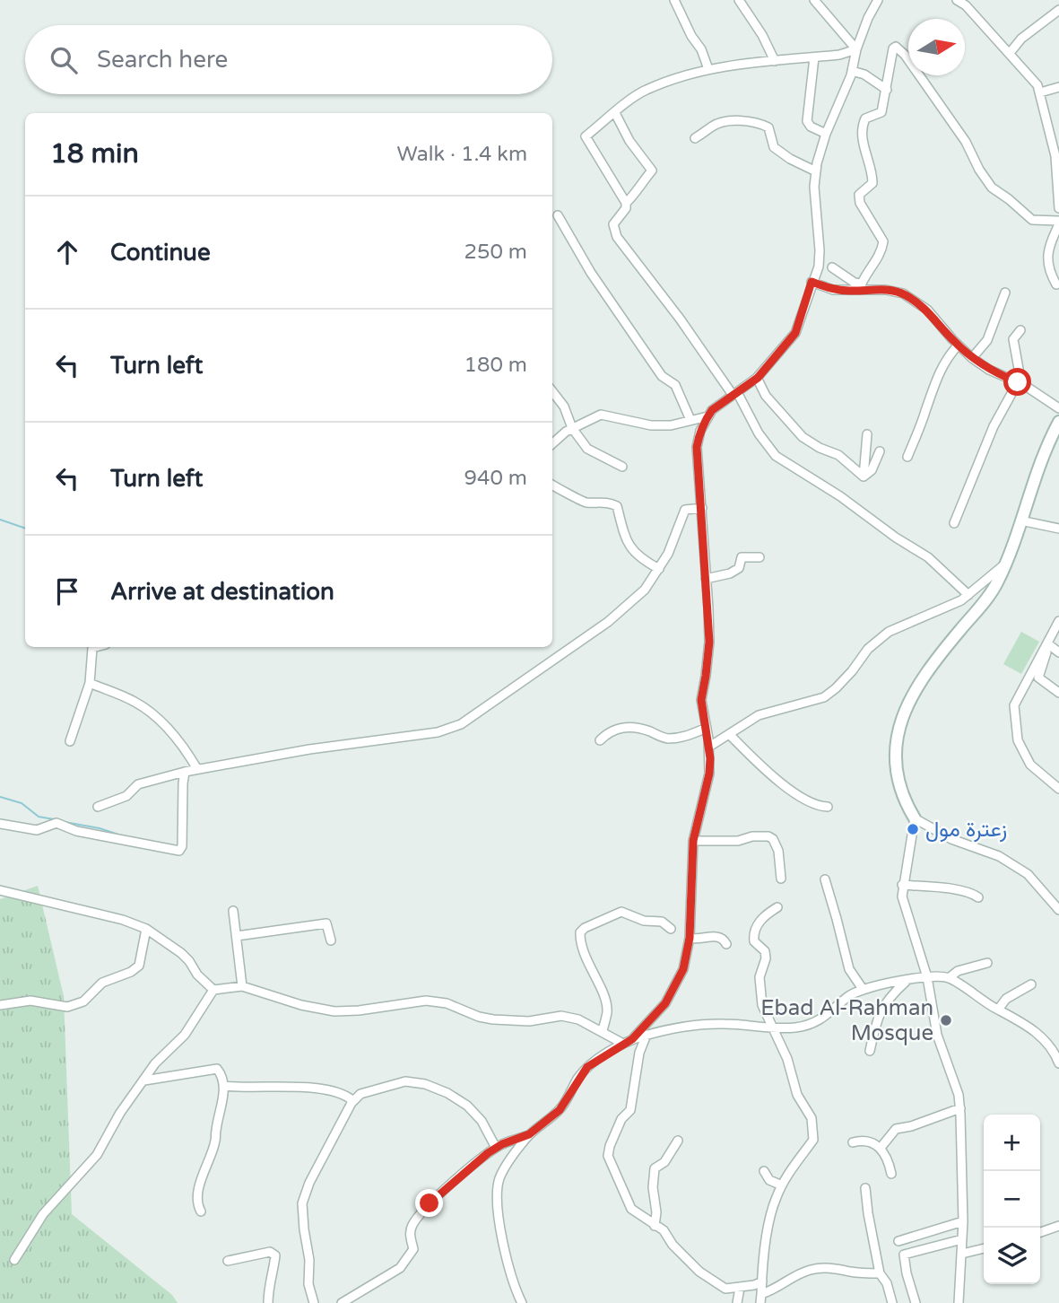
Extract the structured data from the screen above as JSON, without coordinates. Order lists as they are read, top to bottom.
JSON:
{
  "places": ["زعترة مول", "Ebad Al-Rahman Mosque"],
  "north": "right",
  "page": {
    "search": "Search here",
    "heading": ["18 min", "Walk · 1.4 km"],
    "list": [
      ["Continue", "250 m"],
      ["Turn left", "180 m"],
      ["Turn left", "940 m"],
      "Arrive at destination"
    ],
    "map_buttons": ["+", "−"]
  }
}
